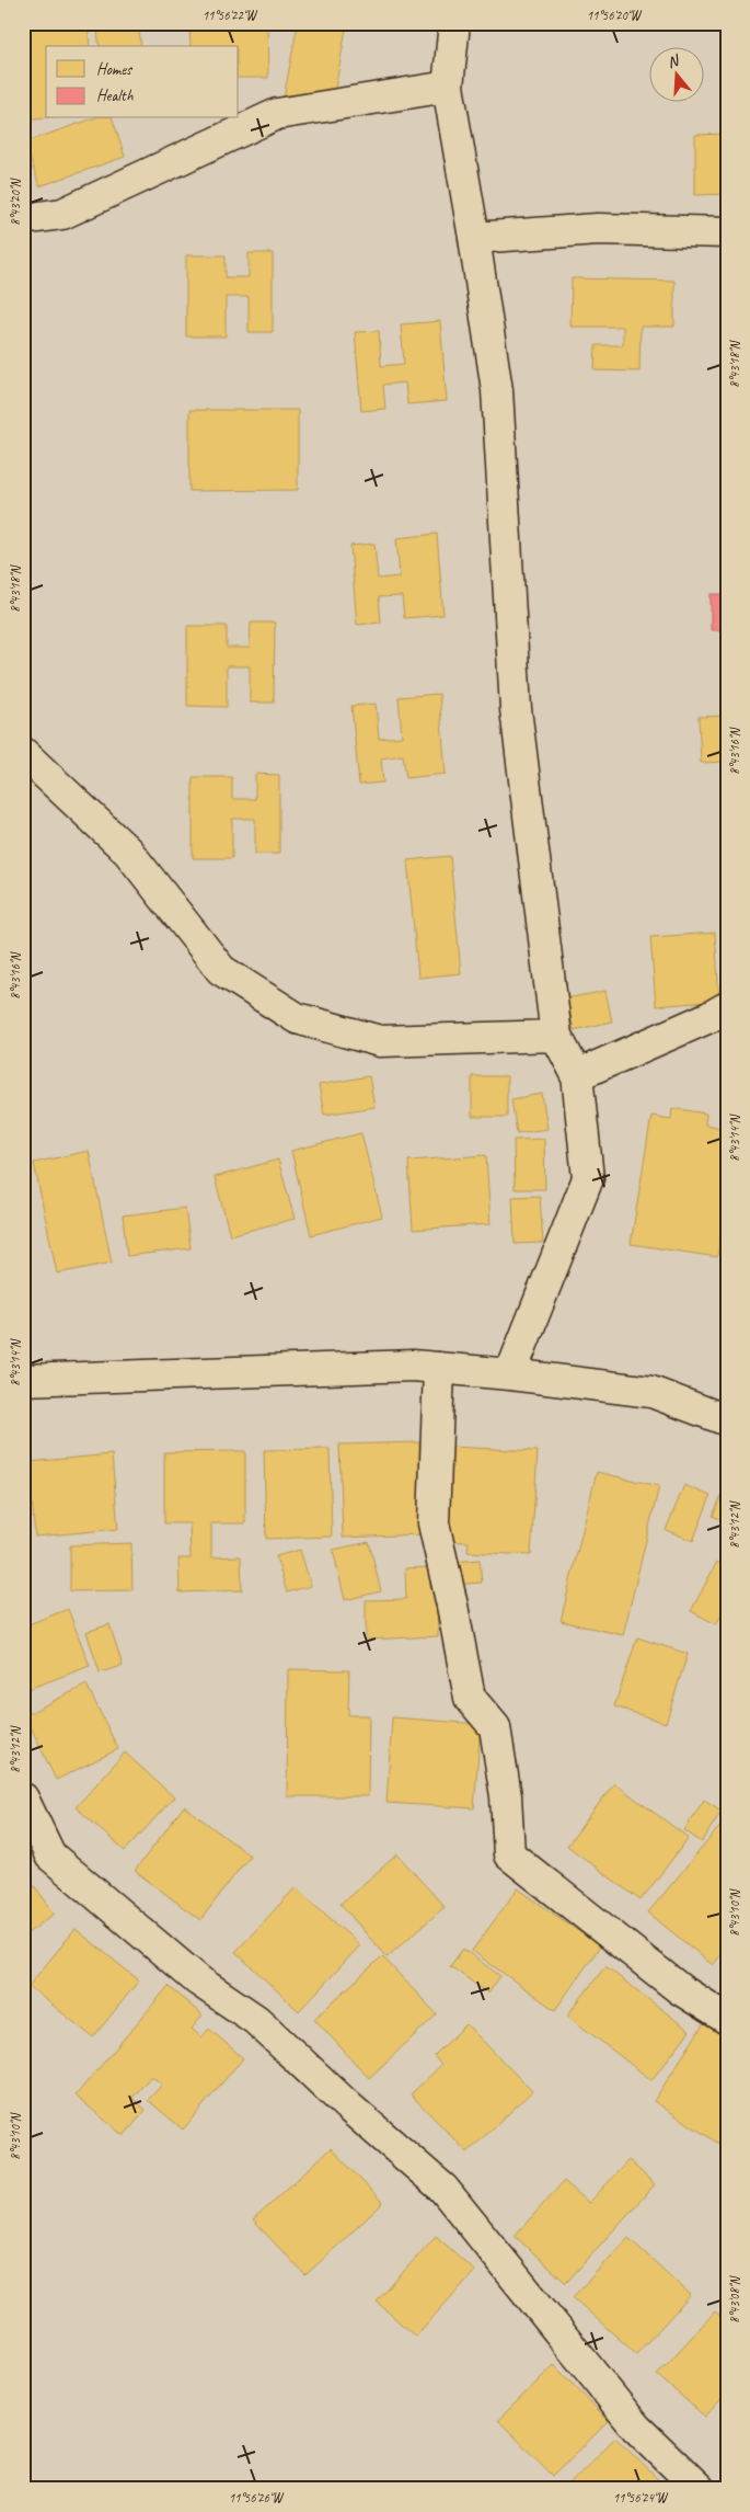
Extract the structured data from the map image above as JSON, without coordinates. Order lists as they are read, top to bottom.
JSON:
{
  "legend": ["Homes", "Health"],
  "north": "top",
  "coordinates": [
    "11°56'22\"W",
    "11°56'20\"W",
    "8°43'20\"N",
    "8°43'18\"N",
    "8°43'16\"N",
    "8°43'14\"N",
    "8°43'12\"N",
    "8°43'10\"N",
    "8°43'08\"N",
    "11°56'26\"W",
    "11°56'24\"W"
  ]
}
